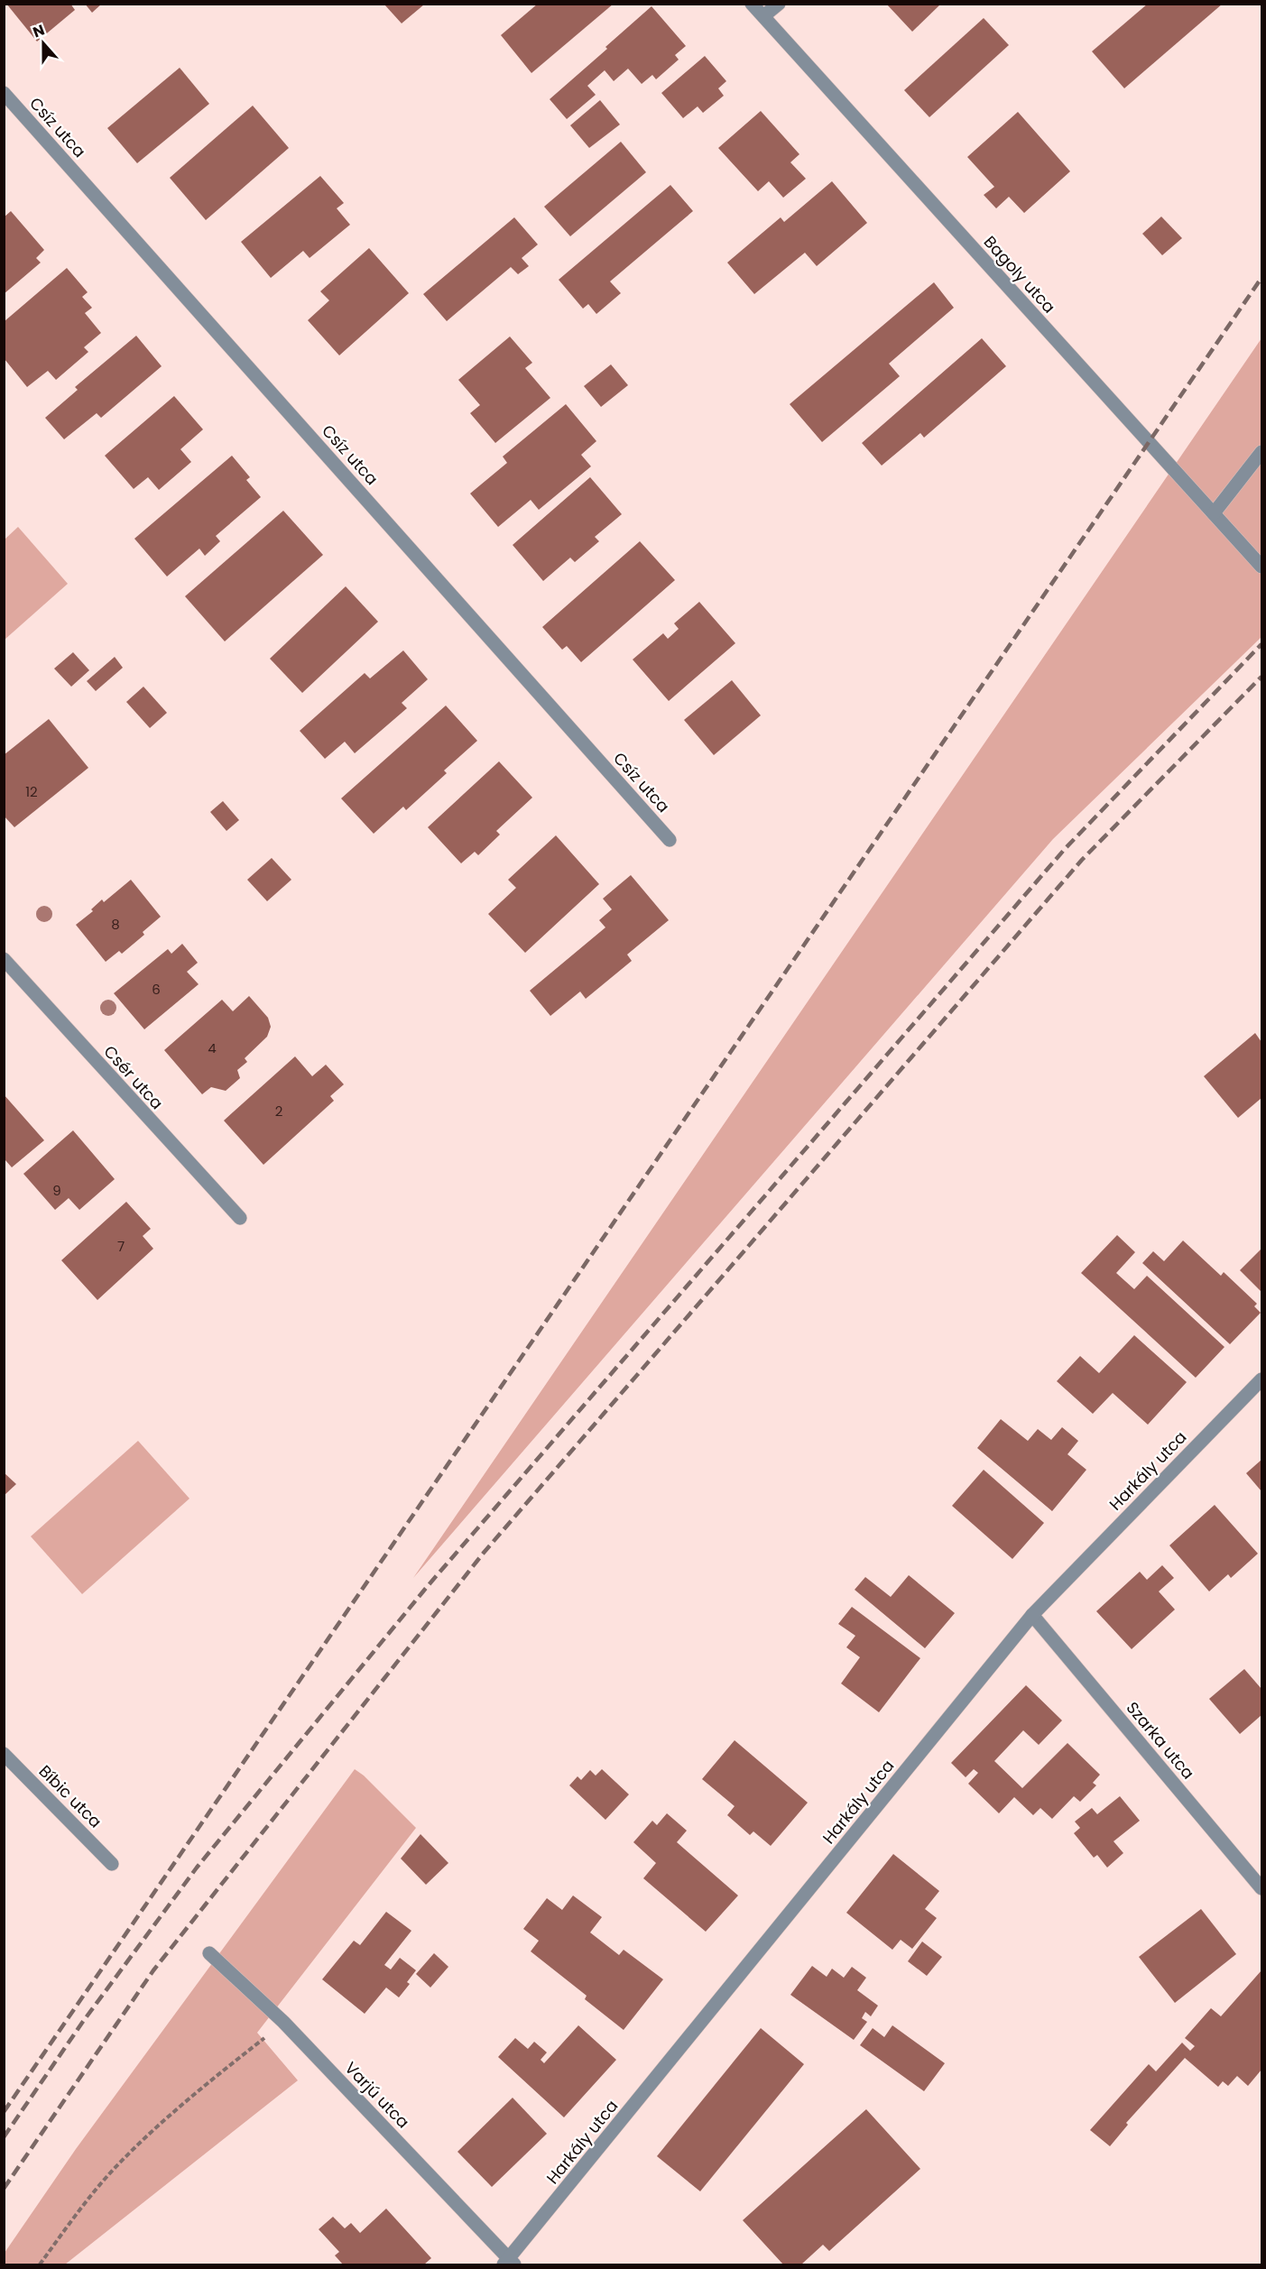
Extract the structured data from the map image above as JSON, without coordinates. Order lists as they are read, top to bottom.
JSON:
{
  "streets": {
    "street": [
      "Csíz utca",
      "Bagoly utca",
      "Csér utca",
      "Harkály utca",
      "Szarka utca",
      "Bíbic utca",
      "Varjú utca"
    ]
  },
  "crossings": [
    ["Harkály utca", "Szarka utca"],
    ["Harkály utca", "Varjú utca"]
  ],
  "house_numbers": [
    "12",
    "8",
    "6",
    "4",
    "2",
    "9",
    "7"
  ],
  "north": "top"
}
